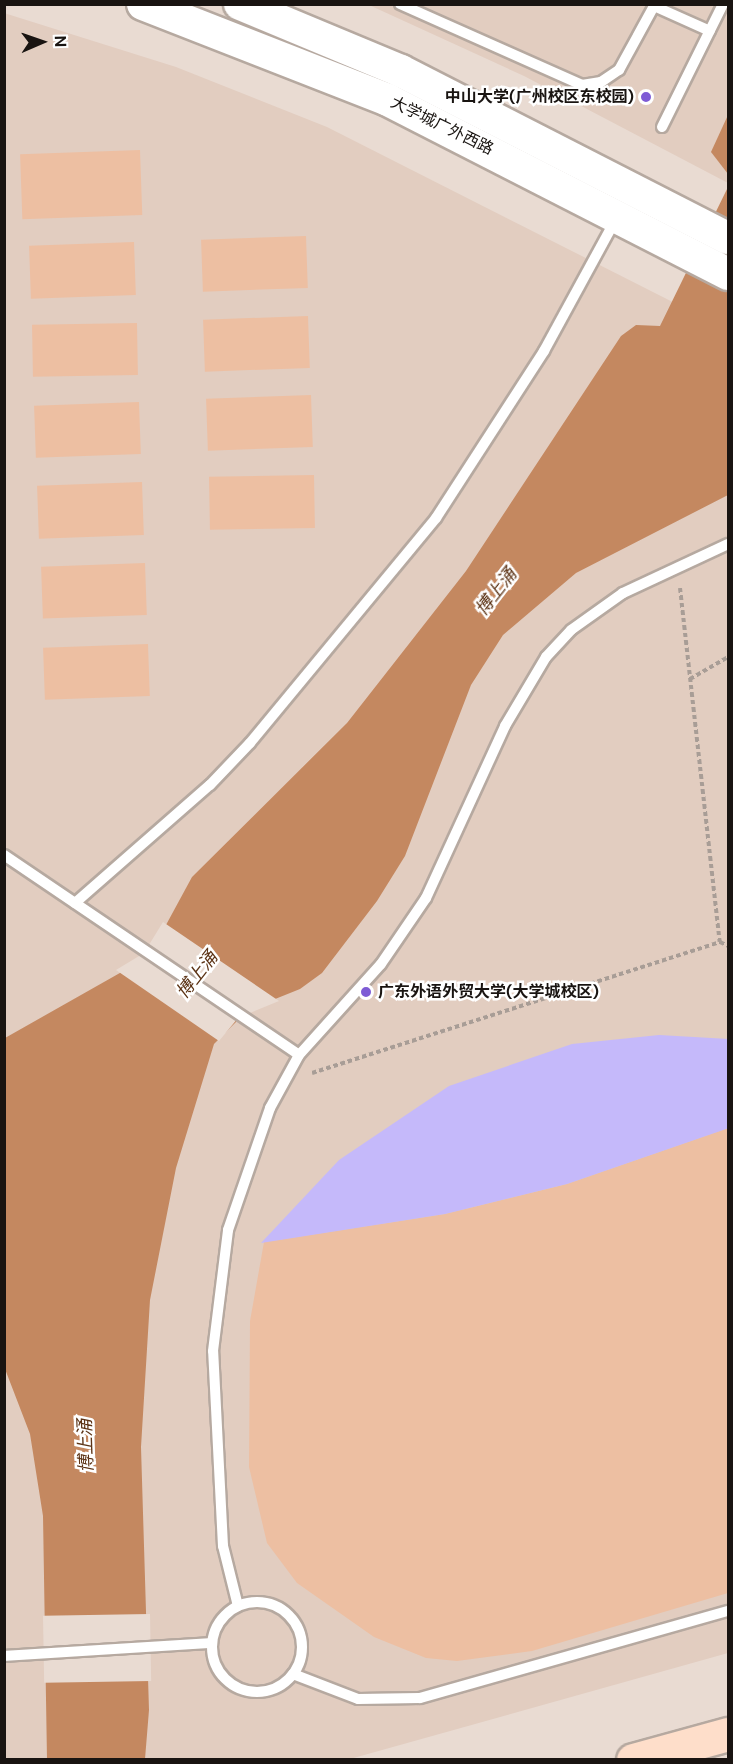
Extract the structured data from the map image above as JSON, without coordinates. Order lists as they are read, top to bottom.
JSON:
{
  "streets": {
    "main road": ["大学城广外西路"]
  },
  "water": ["博上涌"],
  "places": ["中山大学(广州校区东校园)", "广东外语外贸大学(大学城校区)"],
  "north": "right"
}
